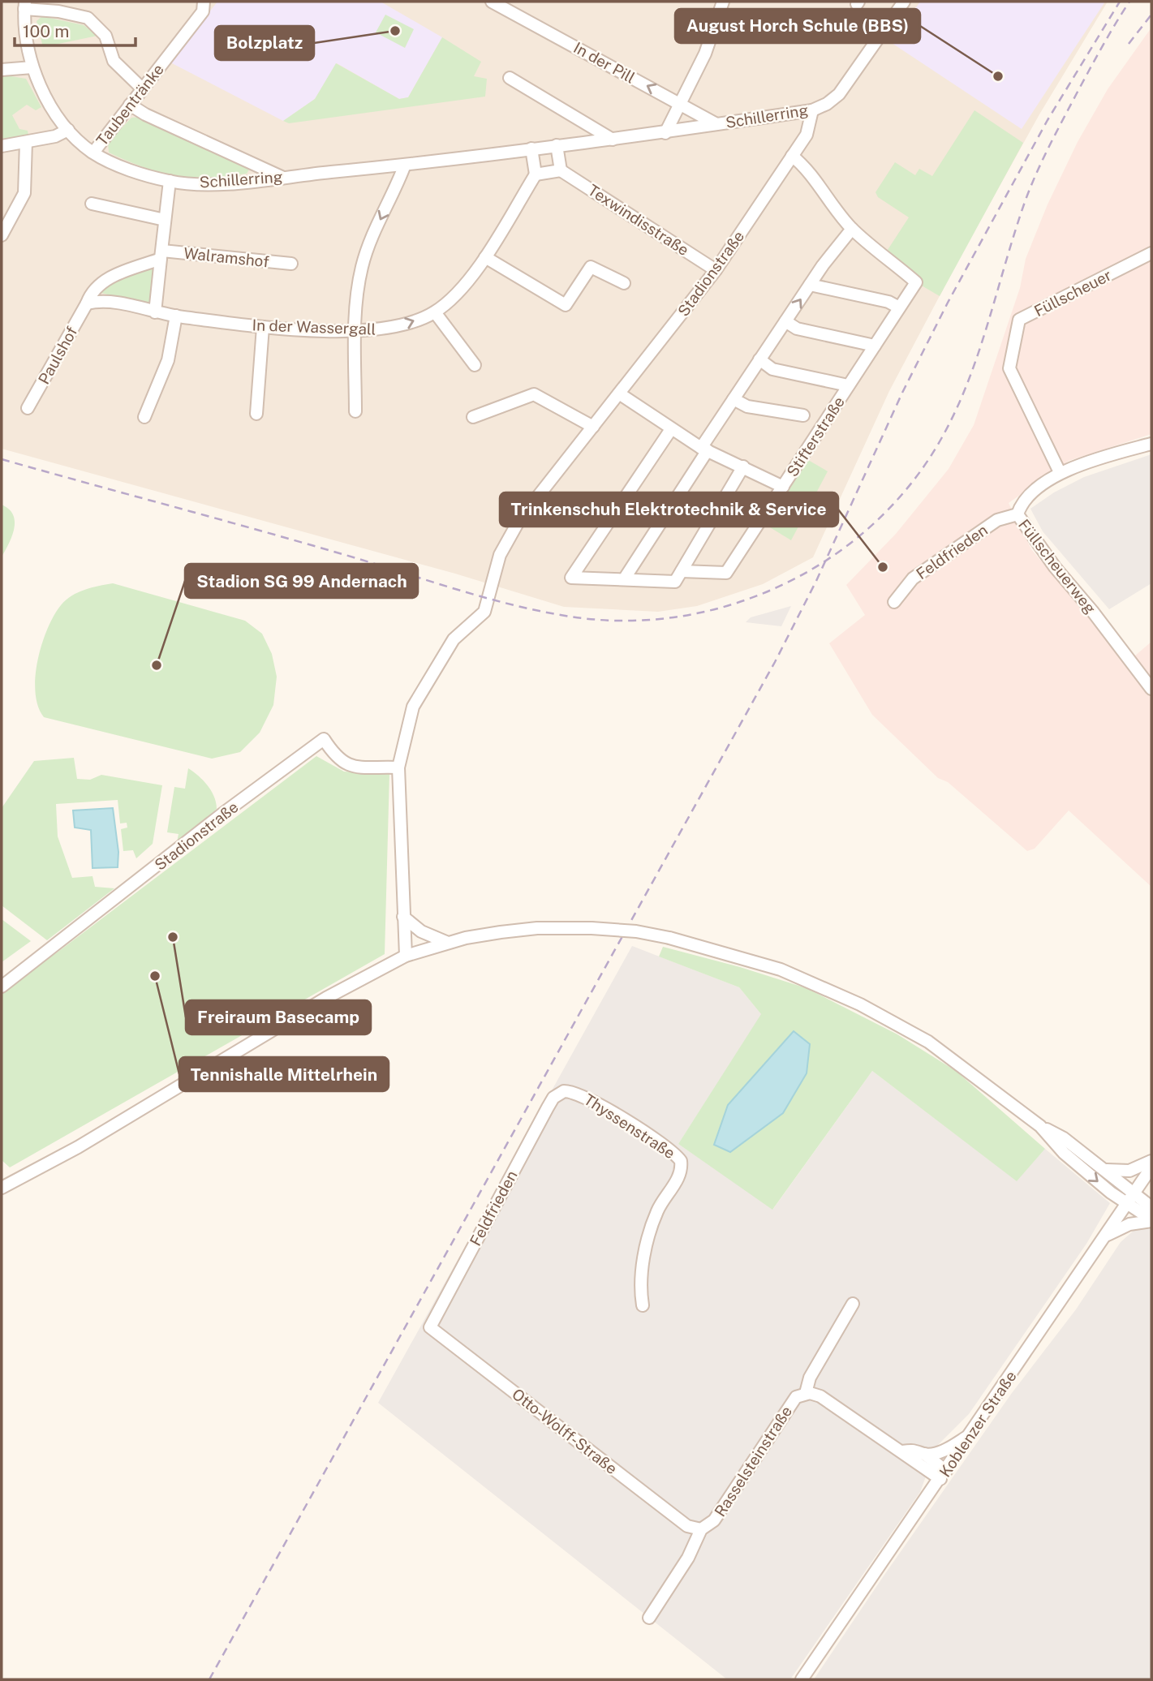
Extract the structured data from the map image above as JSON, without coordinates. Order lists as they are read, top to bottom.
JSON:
{
  "streets": {
    "street": [
      "In der Pill",
      "Taubentränke",
      "Schillerring",
      "Texwindisstraße",
      "Walramshof",
      "Stadionstraße",
      "Füllscheuer",
      "In der Wassergall",
      "Paulshof",
      "Stifterstraße",
      "Feldfrieden",
      "Füllscheuerweg",
      "Thyssenstraße",
      "Koblenzer Straße",
      "Otto-Wolff-Straße",
      "Rasselsteinstraße"
    ]
  },
  "crossings": [
    ["In der Pill", "Schillerring"],
    ["Taubentränke", "Schillerring"],
    ["Schillerring", "Stadionstraße"],
    ["Texwindisstraße", "Stadionstraße"],
    ["Walramshof", "Paulshof"],
    ["Stadionstraße", "Stifterstraße"],
    ["Füllscheuer", "Füllscheuerweg"],
    ["In der Wassergall", "Paulshof"],
    ["Feldfrieden", "Füllscheuerweg"],
    ["Feldfrieden", "Thyssenstraße"],
    ["Feldfrieden", "Otto-Wolff-Straße"],
    ["Koblenzer Straße", "Rasselsteinstraße"],
    ["Otto-Wolff-Straße", "Rasselsteinstraße"]
  ],
  "places": [
    "Bolzplatz",
    "August Horch Schule (BBS)",
    "Trinkenschuh Elektrotechnik & Service",
    "Stadion SG 99 Andernach",
    "Freiraum Basecamp",
    "Tennishalle Mittelrhein"
  ],
  "scale_bar": "100 m"
}
